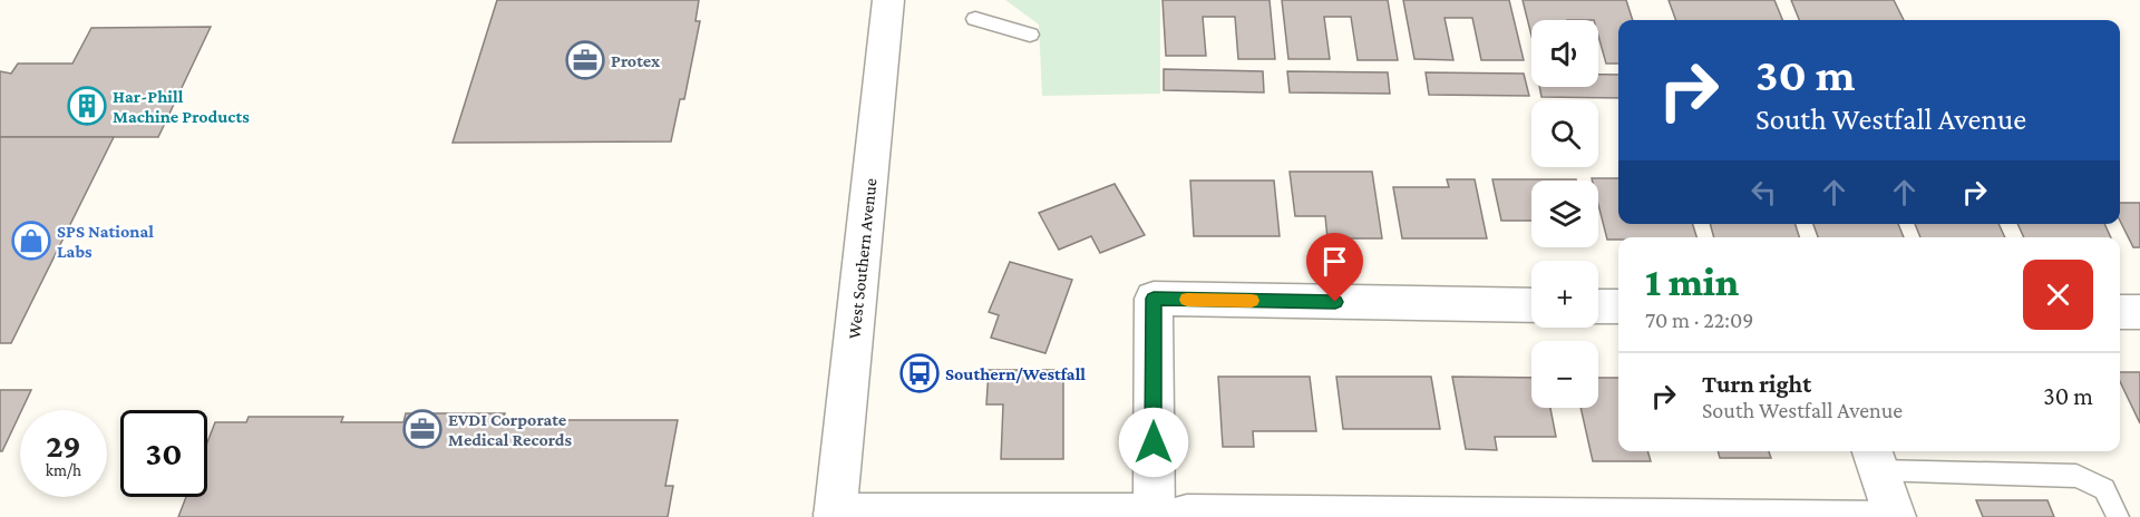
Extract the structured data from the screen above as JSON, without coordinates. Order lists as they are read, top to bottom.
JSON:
{
  "streets": {
    "street": ["West Southern Avenue"]
  },
  "places": {
    "office": ["Protex", "EVDI Corporate Medical Records"],
    "building": ["Har-Phill Machine Products"],
    "shop": ["SPS National Labs"],
    "bus stop": ["Southern/Westfall"]
  },
  "page": {
    "map_buttons": ["+", "−"],
    "turn": ["30 m", "South Westfall Avenue"],
    "heading": ["1 min", "70 m · 22:09"],
    "list": [
      {
        "name": "Turn right",
        "note": "South Westfall Avenue",
        "value": "30 m"
      }
    ],
    "speed": "29 km/h",
    "limit": "30"
  }
}
